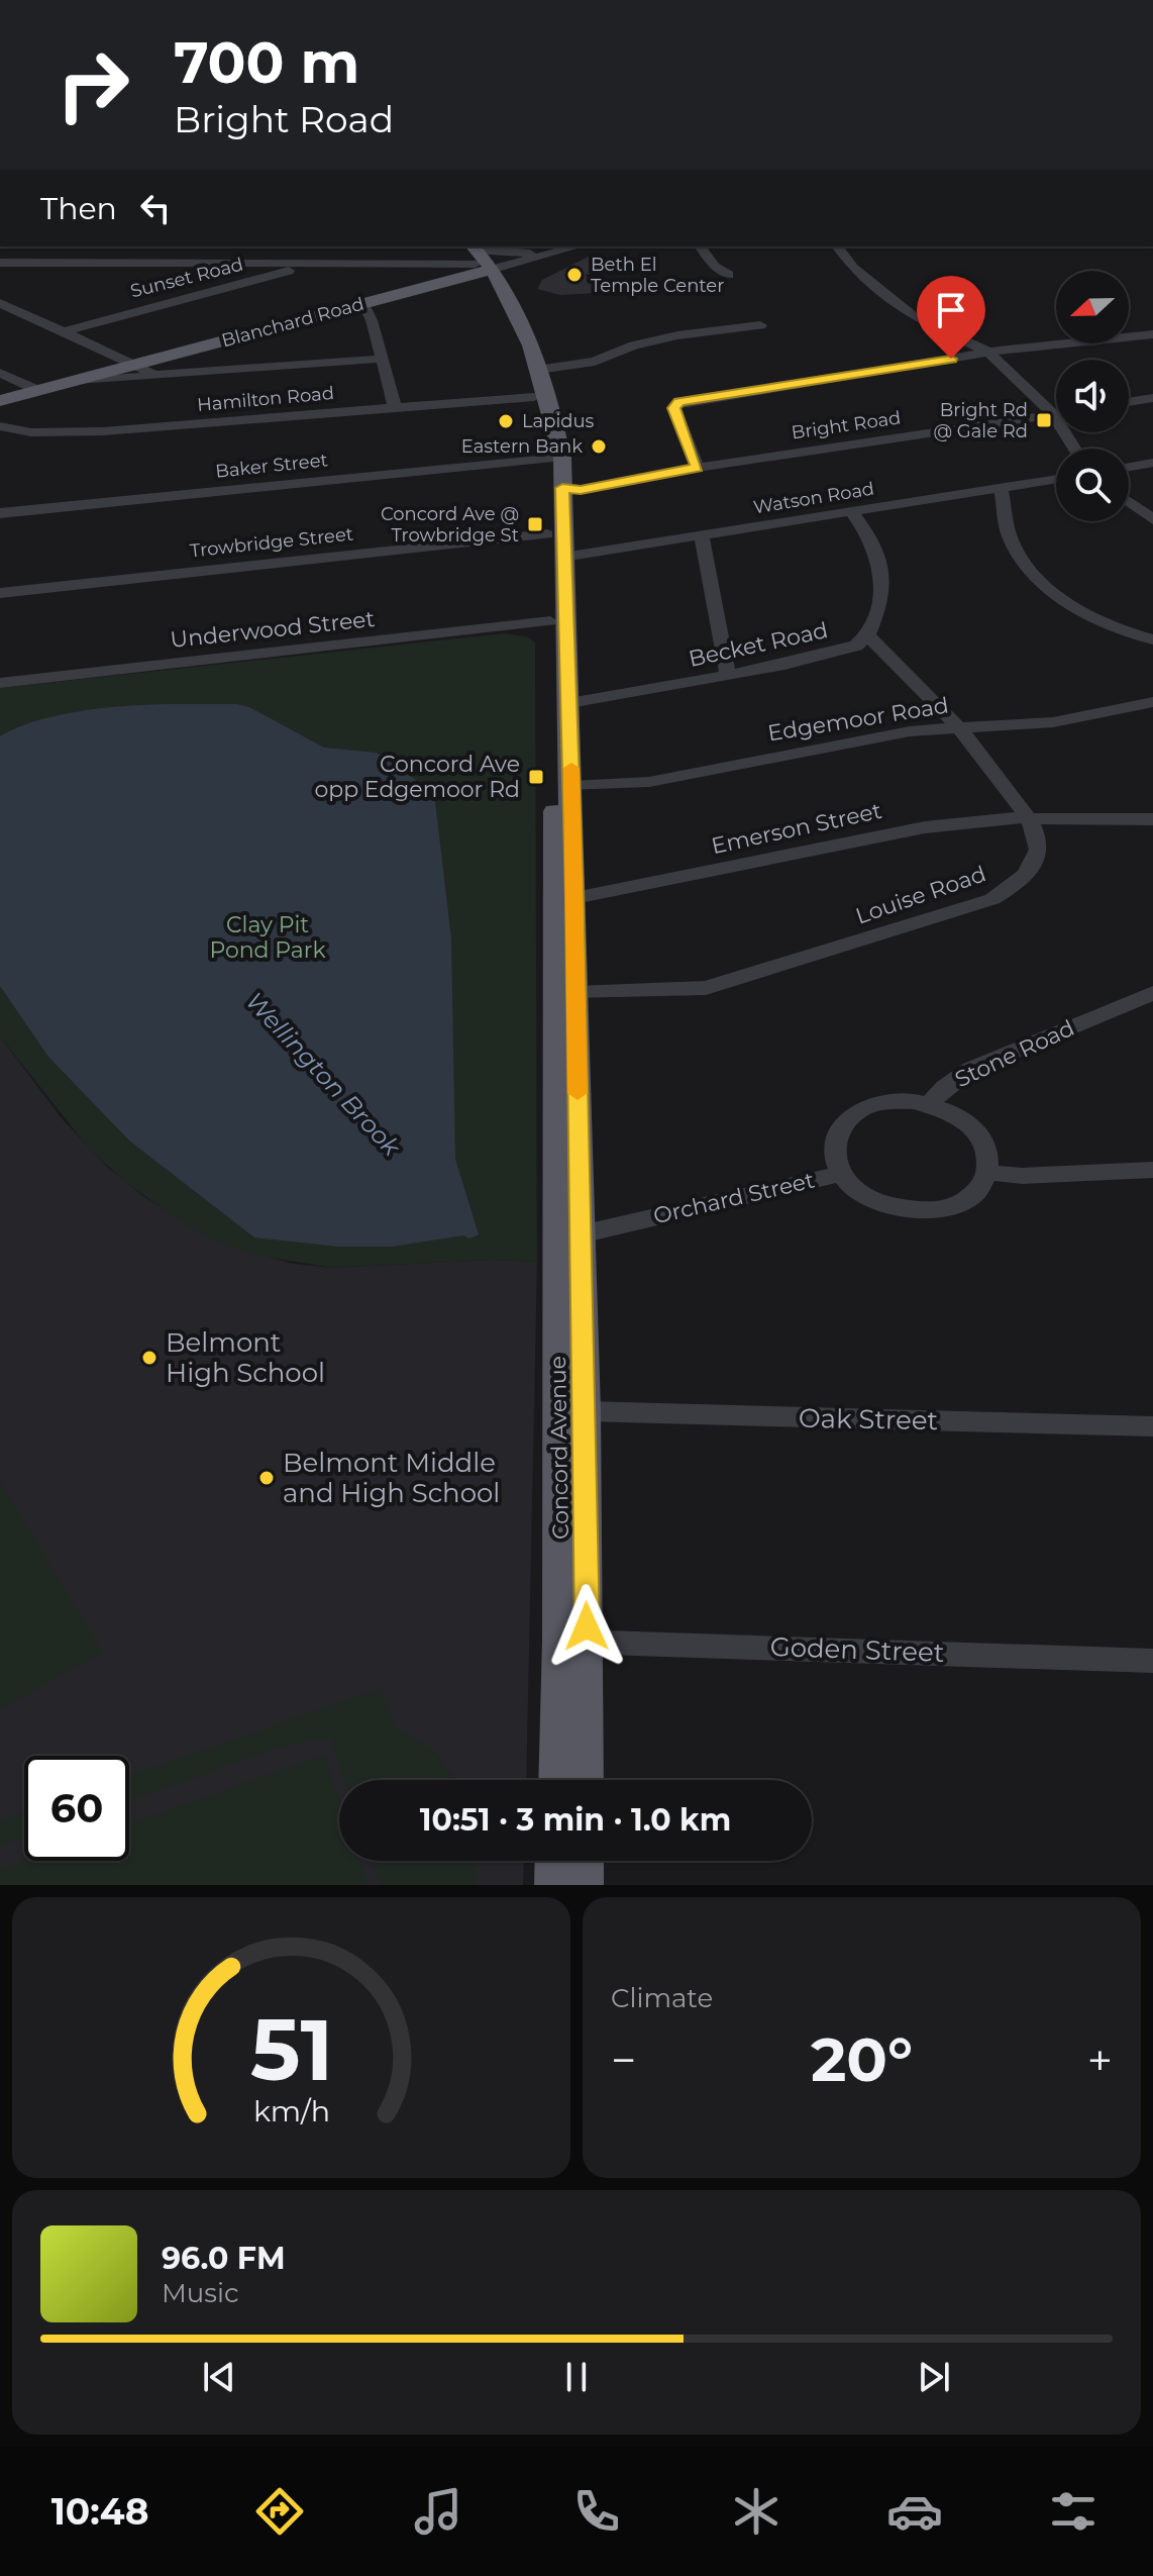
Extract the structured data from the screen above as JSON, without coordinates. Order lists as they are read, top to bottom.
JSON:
{
  "streets": {
    "main road": ["Blanchard Road", "Concord Avenue"],
    "street": [
      "Sunset Road",
      "Hamilton Road",
      "Bright Road",
      "Baker Street",
      "Watson Road",
      "Trowbridge Street",
      "Underwood Street",
      "Becket Road",
      "Edgemoor Road",
      "Emerson Street",
      "Louise Road",
      "Stone Road",
      "Orchard Street",
      "Oak Street",
      "Goden Street"
    ]
  },
  "crossings": [
    ["Blanchard Road", "Concord Avenue"],
    ["Hamilton Road", "Concord Avenue"],
    ["Bright Road", "Concord Avenue"],
    ["Baker Street", "Concord Avenue"],
    ["Watson Road", "Concord Avenue"],
    ["Trowbridge Street", "Concord Avenue"],
    ["Underwood Street", "Concord Avenue"],
    ["Becket Road", "Louise Road"],
    ["Becket Road", "Concord Avenue"],
    ["Edgemoor Road", "Louise Road"],
    ["Edgemoor Road", "Concord Avenue"],
    ["Emerson Street", "Louise Road"],
    ["Emerson Street", "Concord Avenue"],
    ["Louise Road", "Concord Avenue"],
    ["Stone Road", "Orchard Street"],
    ["Orchard Street", "Concord Avenue"],
    ["Oak Street", "Concord Avenue"],
    ["Concord Avenue", "Goden Street"]
  ],
  "water": ["Wellington Brook"],
  "parks": ["Clay Pit Pond Park"],
  "places": {
    "other": [
      "Beth El Temple Center",
      "Lapidus",
      "Eastern Bank",
      "Belmont High School",
      "Belmont Middle and High School"
    ],
    "transit": ["Bright Rd @ Gale Rd", "Concord Ave @ Trowbridge St", "Concord Ave opp Edgemoor Rd"]
  },
  "north": "left",
  "page": {
    "turn": ["700 m", "Bright Road"],
    "then": "Then",
    "limit": "60",
    "trip": "10:51 · 3 min · 1.0 km",
    "tile": "Climate",
    "heat": ["−", "20°", "+"],
    "song": ["96.0 FM", "Music"],
    "tabs": "10:48",
    "gauge": ["51", "km/h"]
  }
}
